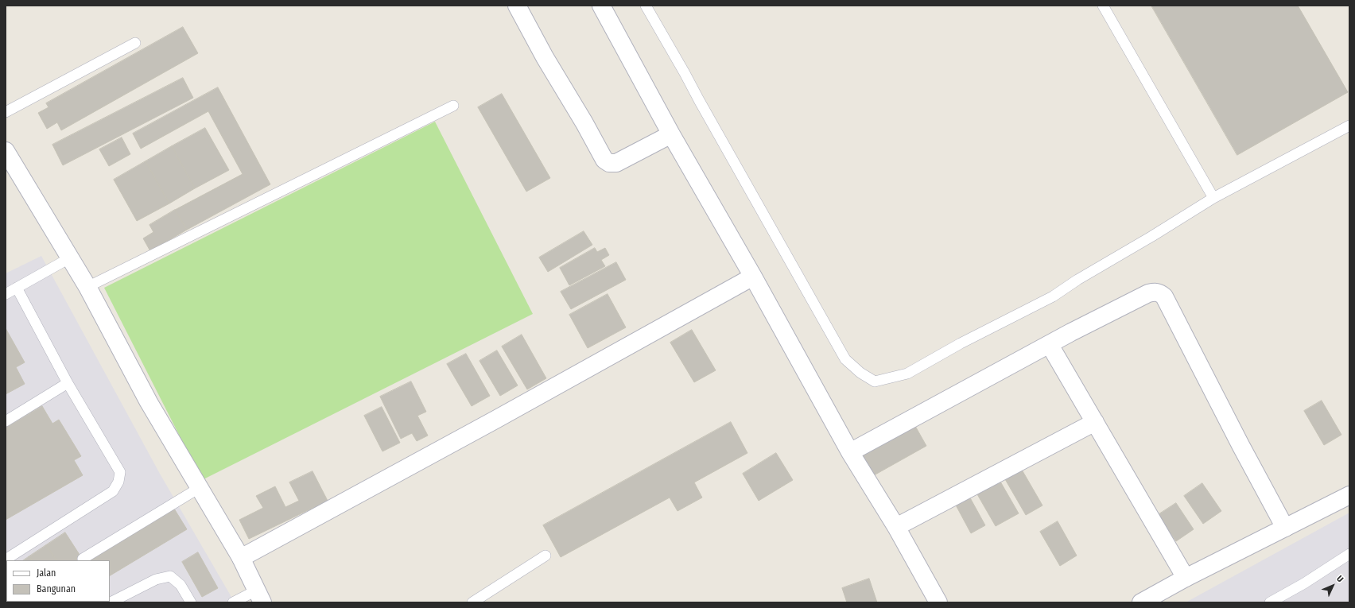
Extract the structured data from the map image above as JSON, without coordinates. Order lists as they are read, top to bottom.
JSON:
{
  "legend": ["Jalan", "Bangunan"],
  "north": "top right"
}
